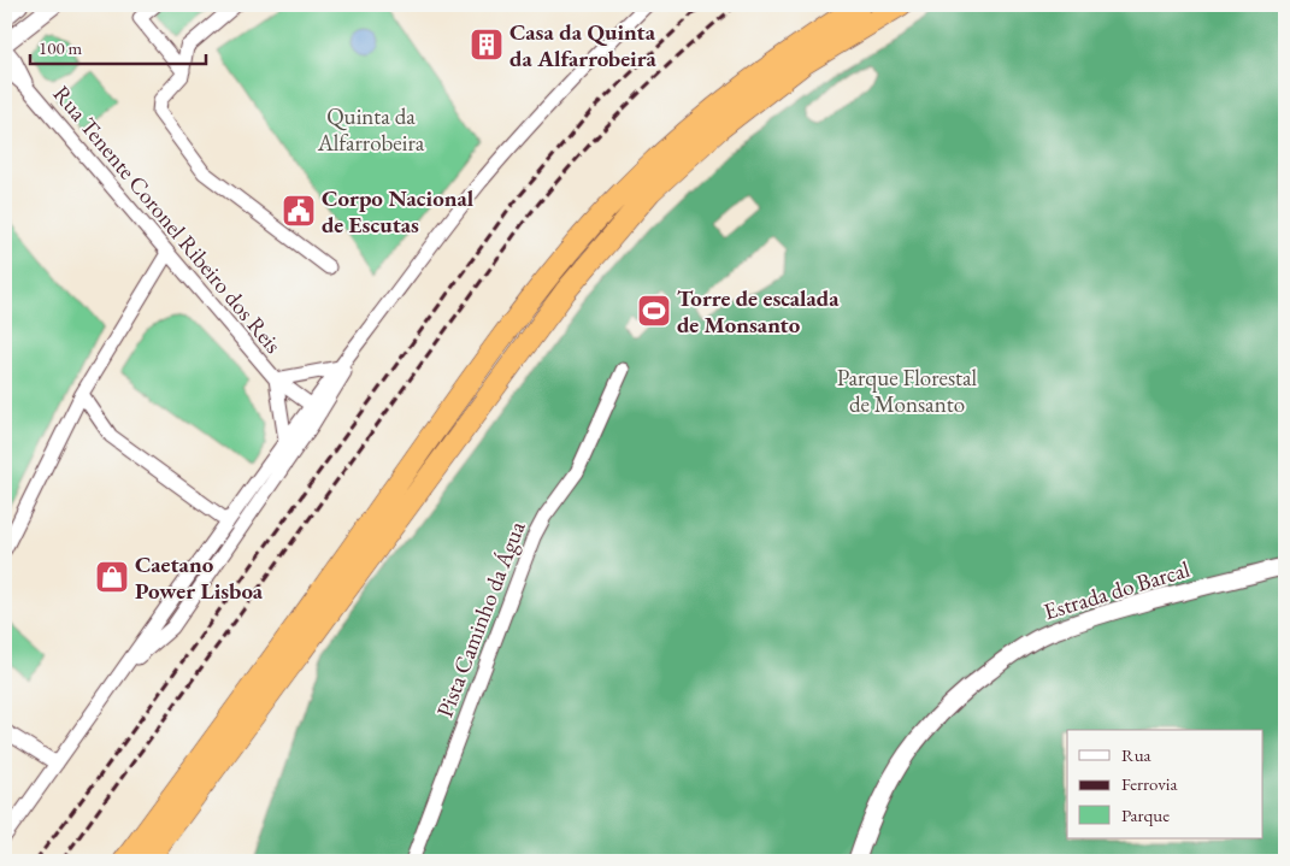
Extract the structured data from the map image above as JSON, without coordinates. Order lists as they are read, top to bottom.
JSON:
{
  "streets": {
    "street": ["Rua Tenente Coronel Ribeiro dos Reis", "Estrada do Barcal", "Pista Caminho da Água"]
  },
  "parks": ["Quinta da Alfarrobeira", "Parque Florestal de Monsanto"],
  "places": {
    "building": ["Casa da Quinta da Alfarrobeira"],
    "public building": ["Corpo Nacional de Escutas"],
    "sports": ["Torre de escalada de Monsanto"],
    "shop": ["Caetano Power Lisboa"]
  },
  "legend": ["Rua", "Ferrovia", "Parque"],
  "scale_bar": "100 m"
}
